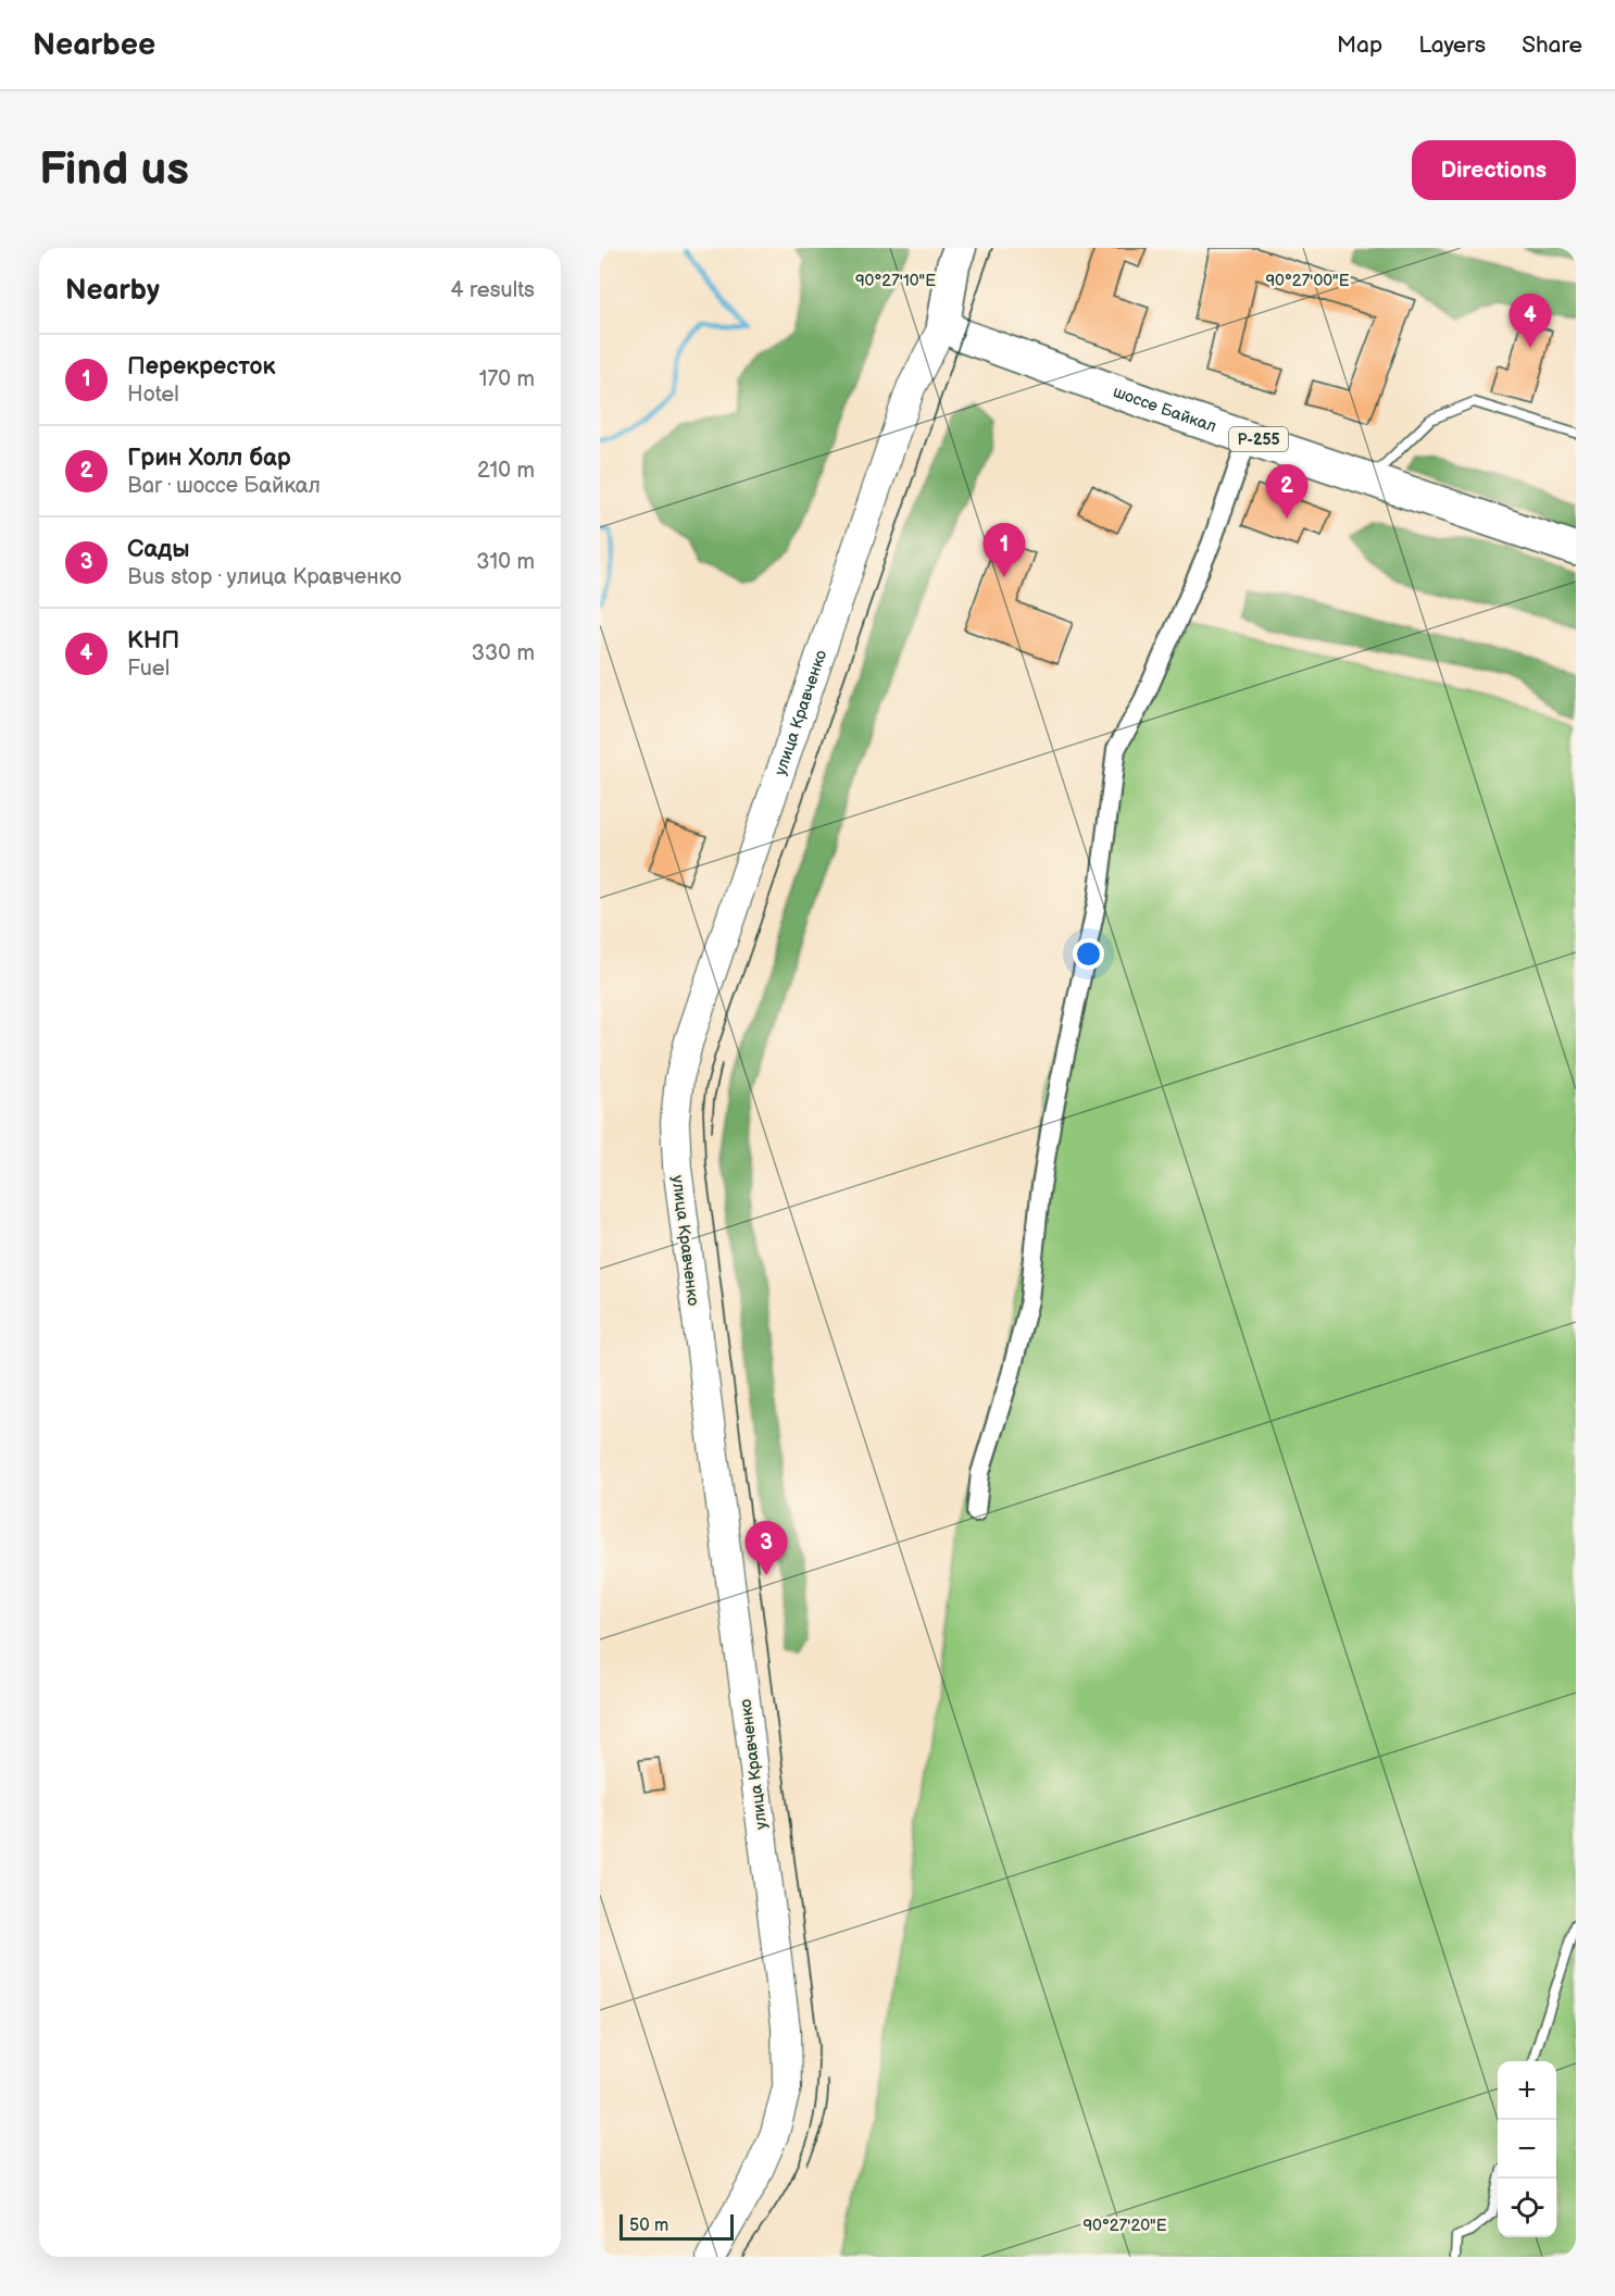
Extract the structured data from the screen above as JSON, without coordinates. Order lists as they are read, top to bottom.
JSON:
{
  "streets": {
    "highway": ["шоссе Байкал", "Р-255", "улица Кравченко"]
  },
  "crossings": [
    ["шоссе Байкал", "улица Кравченко"]
  ],
  "scale_bar": "50 m",
  "page": {
    "header": "Nearbee",
    "nav": ["Map", "Layers", "Share"],
    "buttons": "Directions",
    "title": "Find us",
    "heading": ["Nearby", "4 results"],
    "pins": [
      "4",
      "2",
      "1",
      "3"
    ],
    "list": [
      {
        "mark": "1",
        "name": "Перекресток",
        "note": "Hotel",
        "value": "170 m"
      },
      {
        "mark": "2",
        "name": "Грин Холл бар",
        "note": "Bar · шоссе Байкал",
        "value": "210 m"
      },
      {
        "mark": "3",
        "name": "Сады",
        "note": "Bus stop · улица Кравченко",
        "value": "310 m"
      },
      {
        "mark": "4",
        "name": "КНП",
        "note": "Fuel",
        "value": "330 m"
      }
    ],
    "map_buttons": ["+", "−"],
    "scale": "50 m"
  },
  "coordinates": ["90°27'10\"E", "90°27'00\"E", "90°27'20\"E"]
}
